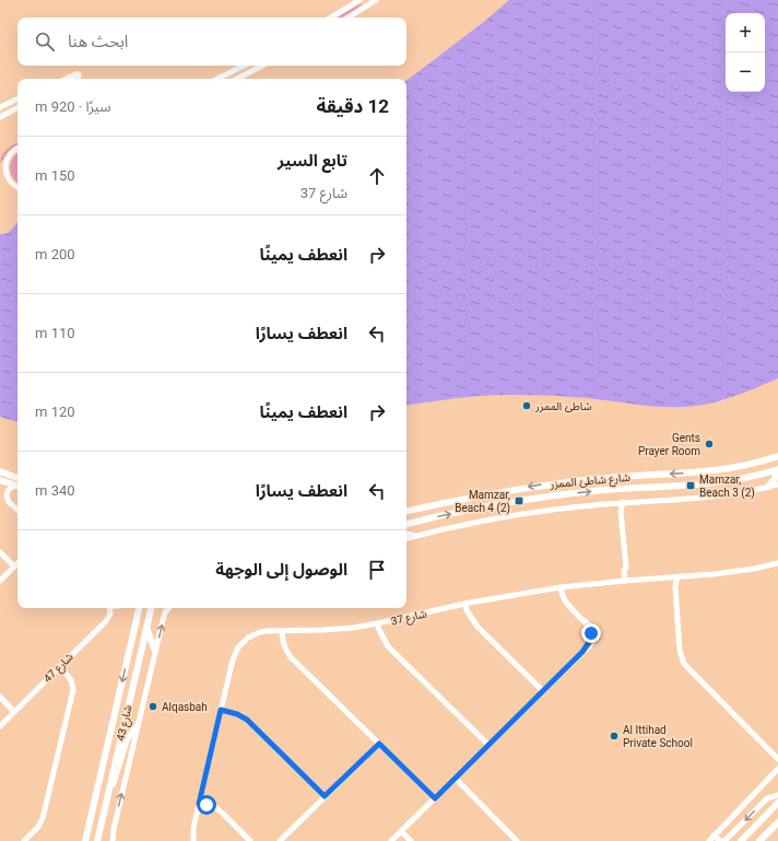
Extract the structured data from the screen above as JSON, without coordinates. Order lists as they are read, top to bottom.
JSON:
{
  "streets": {
    "main road": ["شارع شاطئ الممزر", "شارع 43"],
    "street": ["شارع 37", "شارع 47"]
  },
  "places": {
    "other": [
      "شاطئ الممزر",
      "Gents Prayer Room",
      "Alqasbah",
      "Al Ittihad Private School"
    ],
    "transit": ["Mamzar, Beach 3 (2)", "Mamzar, Beach 4 (2)"]
  },
  "page": {
    "map_buttons": ["+", "−"],
    "search": "ابحث هنا",
    "heading": ["12 دقيقة", "سيرًا · 920 m"],
    "list": [
      ["تابع السير", "شارع 37", "150 m"],
      ["انعطف يمينًا", "200 m"],
      ["انعطف يسارًا", "110 m"],
      ["انعطف يمينًا", "120 m"],
      ["انعطف يسارًا", "340 m"],
      "الوصول إلى الوجهة"
    ]
  }
}
